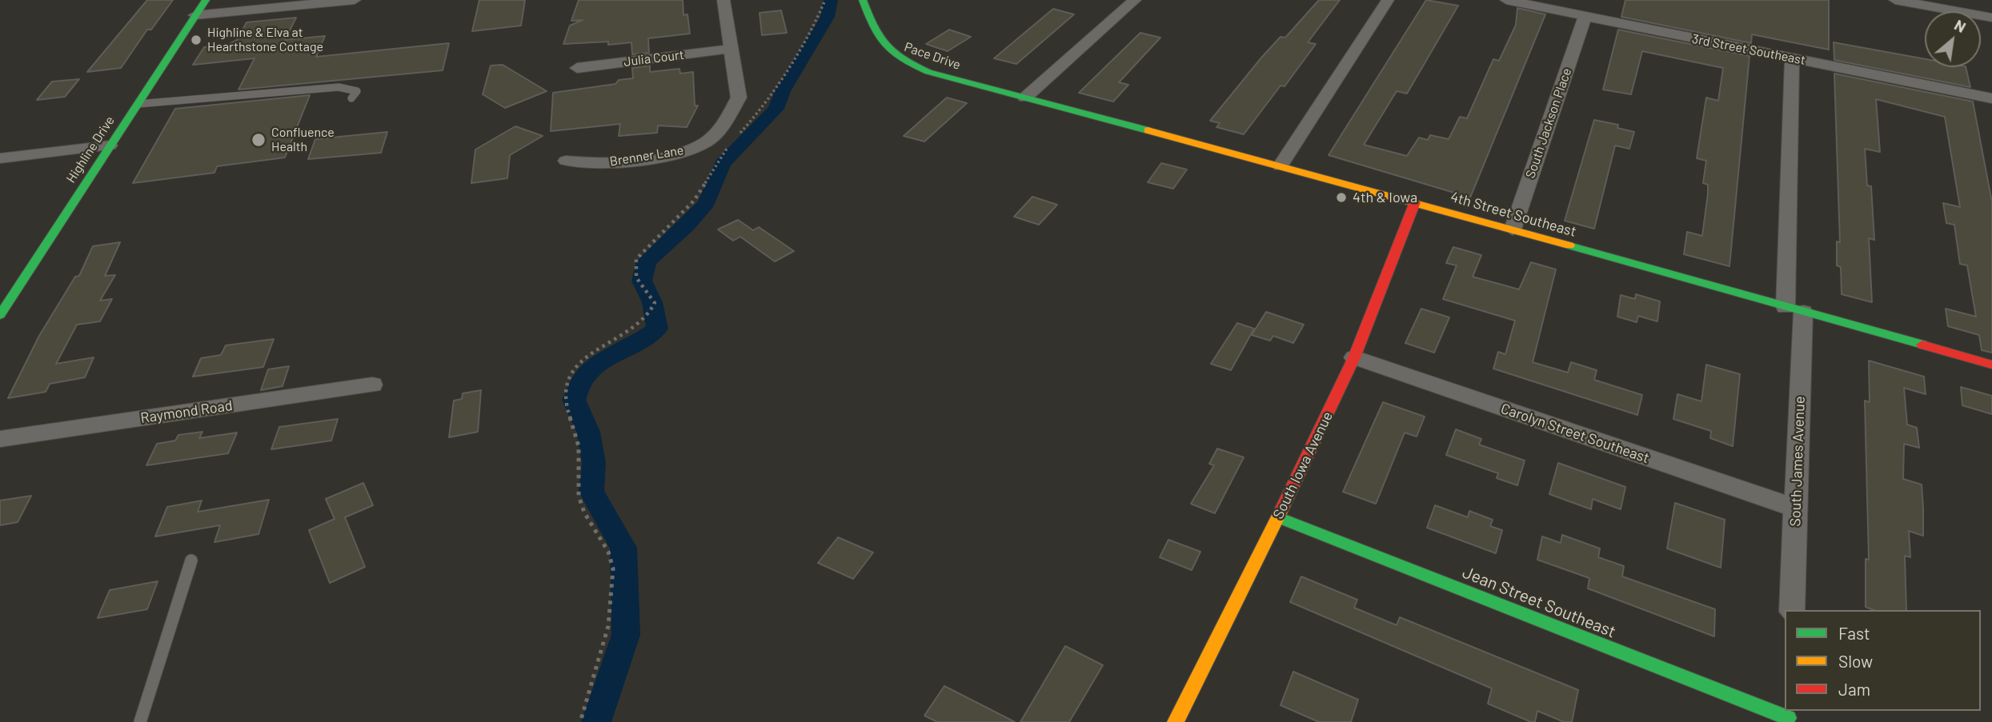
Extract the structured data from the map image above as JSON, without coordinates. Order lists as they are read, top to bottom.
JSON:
{
  "streets": {
    "street": [
      "3rd Street Southeast",
      "Pace Drive",
      "Julia Court",
      "South Jackson Place",
      "Highline Drive",
      "Brenner Lane",
      "4th Street Southeast",
      "Raymond Road",
      "Carolyn Street Southeast",
      "South James Avenue",
      "South Iowa Avenue",
      "Jean Street Southeast"
    ]
  },
  "crossings": [
    ["3rd Street Southeast", "South Jackson Place"],
    ["3rd Street Southeast", "South James Avenue"],
    ["Pace Drive", "4th Street Southeast"],
    ["Julia Court", "Brenner Lane"],
    ["South Jackson Place", "4th Street Southeast"],
    ["4th Street Southeast", "South James Avenue"],
    ["4th Street Southeast", "South Iowa Avenue"],
    ["Carolyn Street Southeast", "South James Avenue"],
    ["Carolyn Street Southeast", "South Iowa Avenue"],
    ["South Iowa Avenue", "Jean Street Southeast"]
  ],
  "places": ["Highline & Elva at Hearthstone Cottage", "Confluence Health", "4th & Iowa"],
  "legend": ["Fast", "Slow", "Jam"],
  "north": "top right"
}
